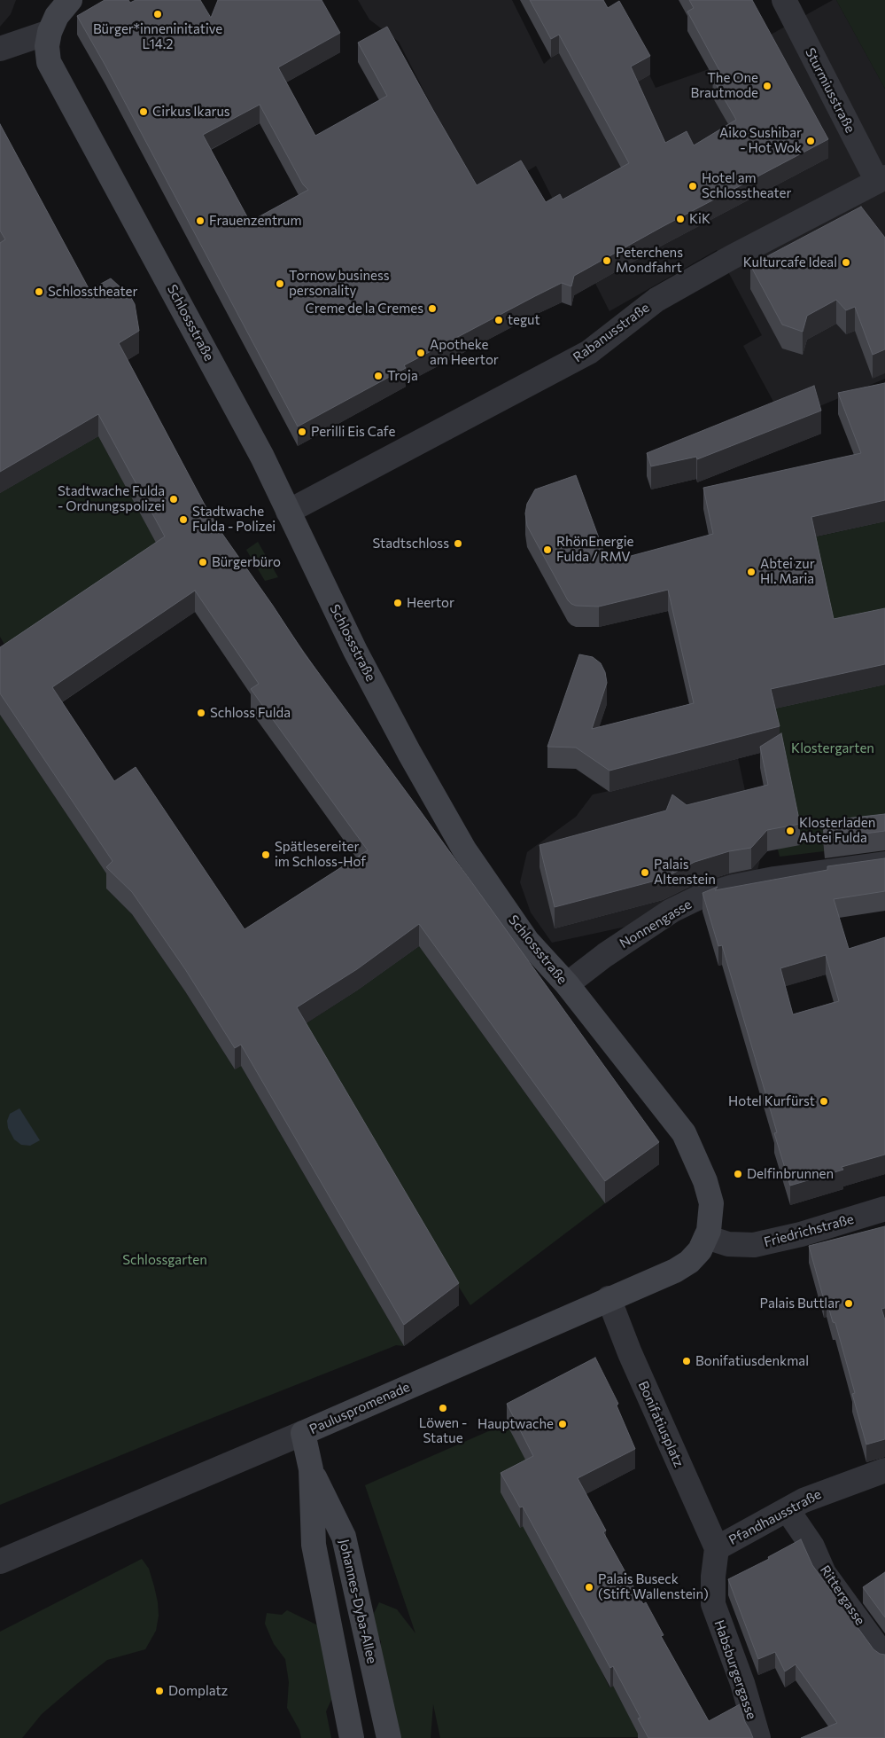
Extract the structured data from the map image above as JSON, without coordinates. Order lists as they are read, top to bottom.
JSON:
{
  "streets": {
    "street": [
      "Sturmiusstraße",
      "Schlossstraße",
      "Rabanusstraße",
      "Nonnengasse",
      "Friedrichstraße",
      "Pauluspromenade",
      "Bonifatiusplatz",
      "Pfandhausstraße",
      "Rittergasse",
      "Johannes-Dyba-Allee",
      "Habsburgergasse"
    ]
  },
  "crossings": [
    ["Sturmiusstraße", "Rabanusstraße"],
    ["Schlossstraße", "Rabanusstraße"],
    ["Schlossstraße", "Nonnengasse"],
    ["Schlossstraße", "Friedrichstraße"],
    ["Schlossstraße", "Pauluspromenade"],
    ["Friedrichstraße", "Pauluspromenade"],
    ["Pauluspromenade", "Bonifatiusplatz"],
    ["Pauluspromenade", "Johannes-Dyba-Allee"],
    ["Bonifatiusplatz", "Pfandhausstraße"],
    ["Bonifatiusplatz", "Habsburgergasse"],
    ["Pfandhausstraße", "Rittergasse"],
    ["Pfandhausstraße", "Habsburgergasse"]
  ],
  "parks": ["Klostergarten", "Schlossgarten"],
  "places": [
    "Bürger*inneninitative L14.2",
    "The One Brautmode",
    "Cirkus Ikarus",
    "Aiko Sushibar - Hot Wok",
    "Hotel am Schlosstheater",
    "KiK",
    "Frauenzentrum",
    "Peterchens Mondfahrt",
    "Kulturcafe Ideal",
    "Tornow business personality",
    "Schlosstheater",
    "Creme de la Cremes",
    "tegut",
    "Apotheke am Heertor",
    "Troja",
    "Perilli Eis Cafe",
    "Stadtwache Fulda - Ordnungspolizei",
    "Stadtwache Fulda - Polizei",
    "Stadtschloss",
    "RhönEnergie Fulda / RMV",
    "Bürgerbüro",
    "Abtei zur Hl. Maria",
    "Heertor",
    "Schloss Fulda",
    "Klosterladen Abtei Fulda",
    "Spätlesereiter im Schloss-Hof",
    "Palais Altenstein",
    "Hotel Kurfürst",
    "Delfinbrunnen",
    "Palais Buttlar",
    "Bonifatiusdenkmal",
    "Löwen - Statue",
    "Hauptwache",
    "Palais Buseck (Stift Wallenstein)",
    "Domplatz"
  ]
}
